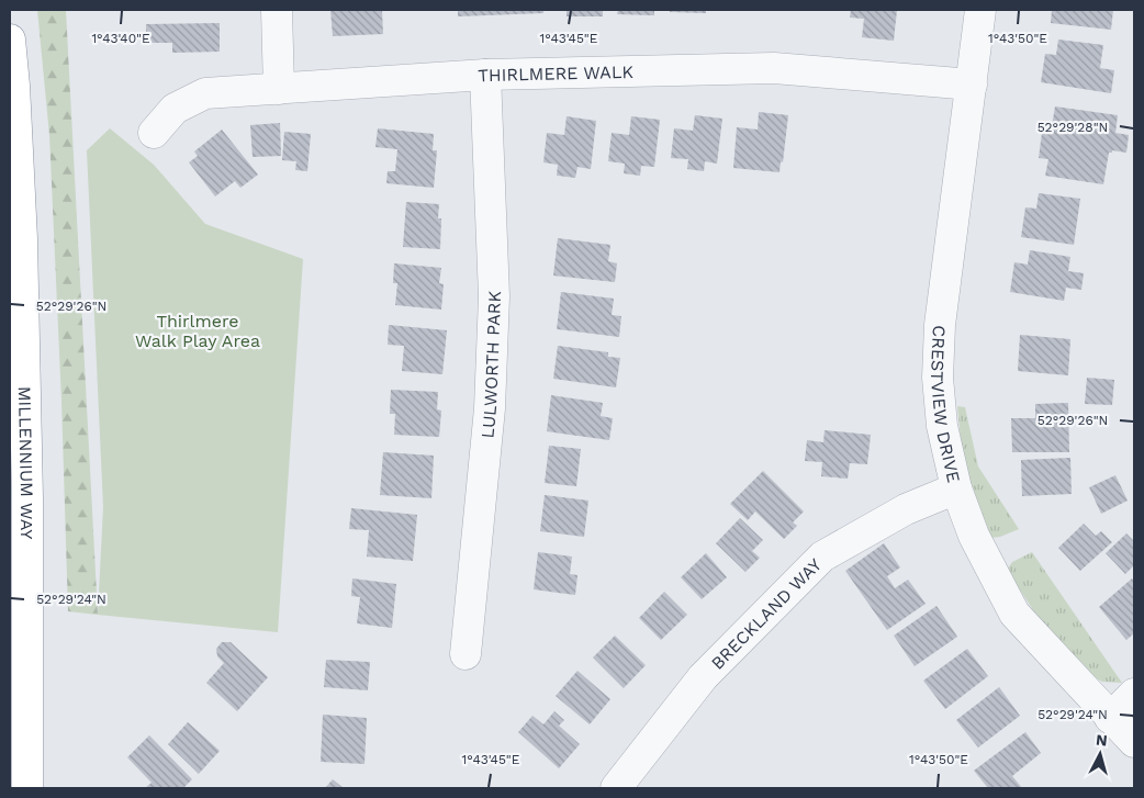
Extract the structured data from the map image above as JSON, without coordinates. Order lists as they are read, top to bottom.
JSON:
{
  "streets": {
    "highway": ["MILLENNIUM WAY"],
    "street": [
      "THIRLMERE WALK",
      "LULWORTH PARK",
      "CRESTVIEW DRIVE",
      "BRECKLAND WAY"
    ]
  },
  "crossings": [
    ["THIRLMERE WALK", "LULWORTH PARK"],
    ["THIRLMERE WALK", "CRESTVIEW DRIVE"],
    ["CRESTVIEW DRIVE", "BRECKLAND WAY"]
  ],
  "parks": ["Thirlmere Walk Play Area"],
  "north": "top",
  "coordinates": [
    "1°43'40\"E",
    "1°43'45\"E",
    "1°43'50\"E",
    "52°29'28\"N",
    "52°29'26\"N",
    "52°29'24\"N"
  ]
}
